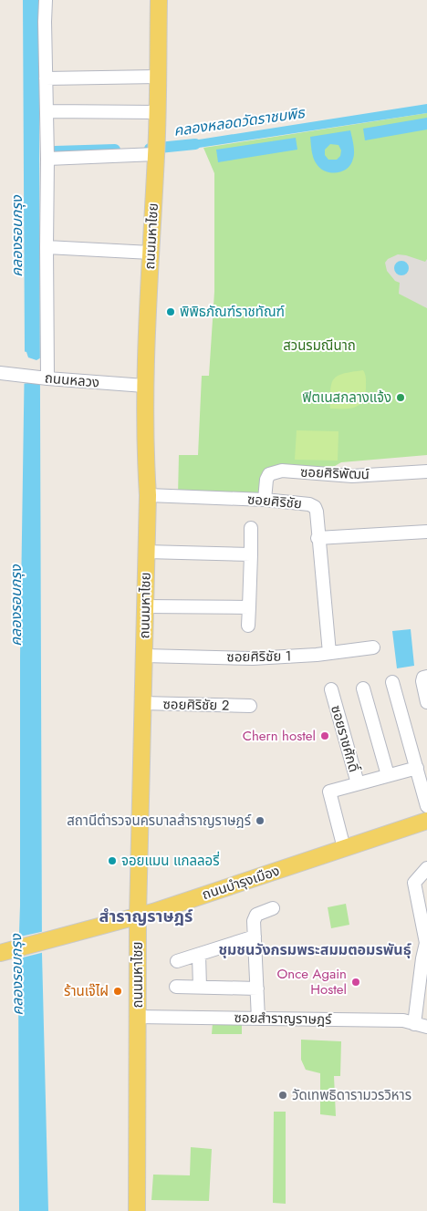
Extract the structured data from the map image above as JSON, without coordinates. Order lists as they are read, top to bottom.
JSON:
{
  "streets": {
    "main road": ["ถนนมหาไชย", "ถนนบำรุงเมือง"],
    "street": [
      "ถนนหลวง",
      "ซอยศิริพัฒน์",
      "ซอยศิริชัย",
      "ซอยศิริชัย 1",
      "ซอยศิริชัย 2",
      "ซอยราชศักดิ์",
      "ซอยสำราญราษฎร์"
    ]
  },
  "crossings": [
    ["ถนนมหาไชย", "ถนนหลวง"],
    ["ถนนมหาไชย", "ซอยศิริชัย"],
    ["ถนนมหาไชย", "ซอยศิริชัย 1"],
    ["ถนนมหาไชย", "ซอยศิริชัย 2"],
    ["ถนนมหาไชย", "ถนนบำรุงเมือง"],
    ["ถนนมหาไชย", "ซอยสำราญราษฎร์"],
    ["ซอยศิริพัฒน์", "ซอยศิริชัย"],
    ["ซอยราชศักดิ์", "ถนนบำรุงเมือง"]
  ],
  "districts": ["สำราญราษฎร์", "ชุมชนวังกรมพระสมมตอมรพันธุ์"],
  "water": ["คลองหลอดวัดราชบพิธ", "คลองรอบกรุง"],
  "parks": ["สวนรมณีนาถ"],
  "places": [
    "พิพิธภัณฑ์ราชทัณฑ์",
    "ฟิตเนสกลางแจ้ง",
    "Chern hostel",
    "สถานีตำรวจนครบาลสำราญราษฎร์",
    "จอยแมน แกลลอรี่",
    "Once Again Hostel",
    "ร้านเจ๊ไฝ",
    "วัดเทพธิดารามวรวิหาร"
  ]
}
